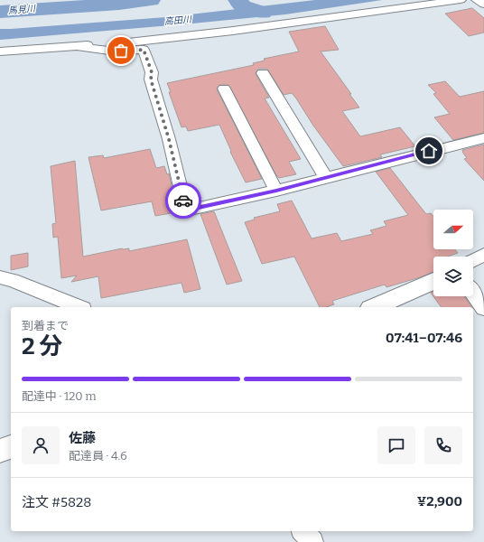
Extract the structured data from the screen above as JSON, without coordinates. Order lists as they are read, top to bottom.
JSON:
{
  "water": ["馬見川", "高田川"],
  "north": "right",
  "page": {
    "heading": ["2 分", "到着まで", "07:41–07:46"],
    "panel": [
      "佐藤",
      "配達員 · 4.6",
      "注文 #5828",
      "¥2,900"
    ],
    "bar": "配達中 · 120 m"
  }
}
